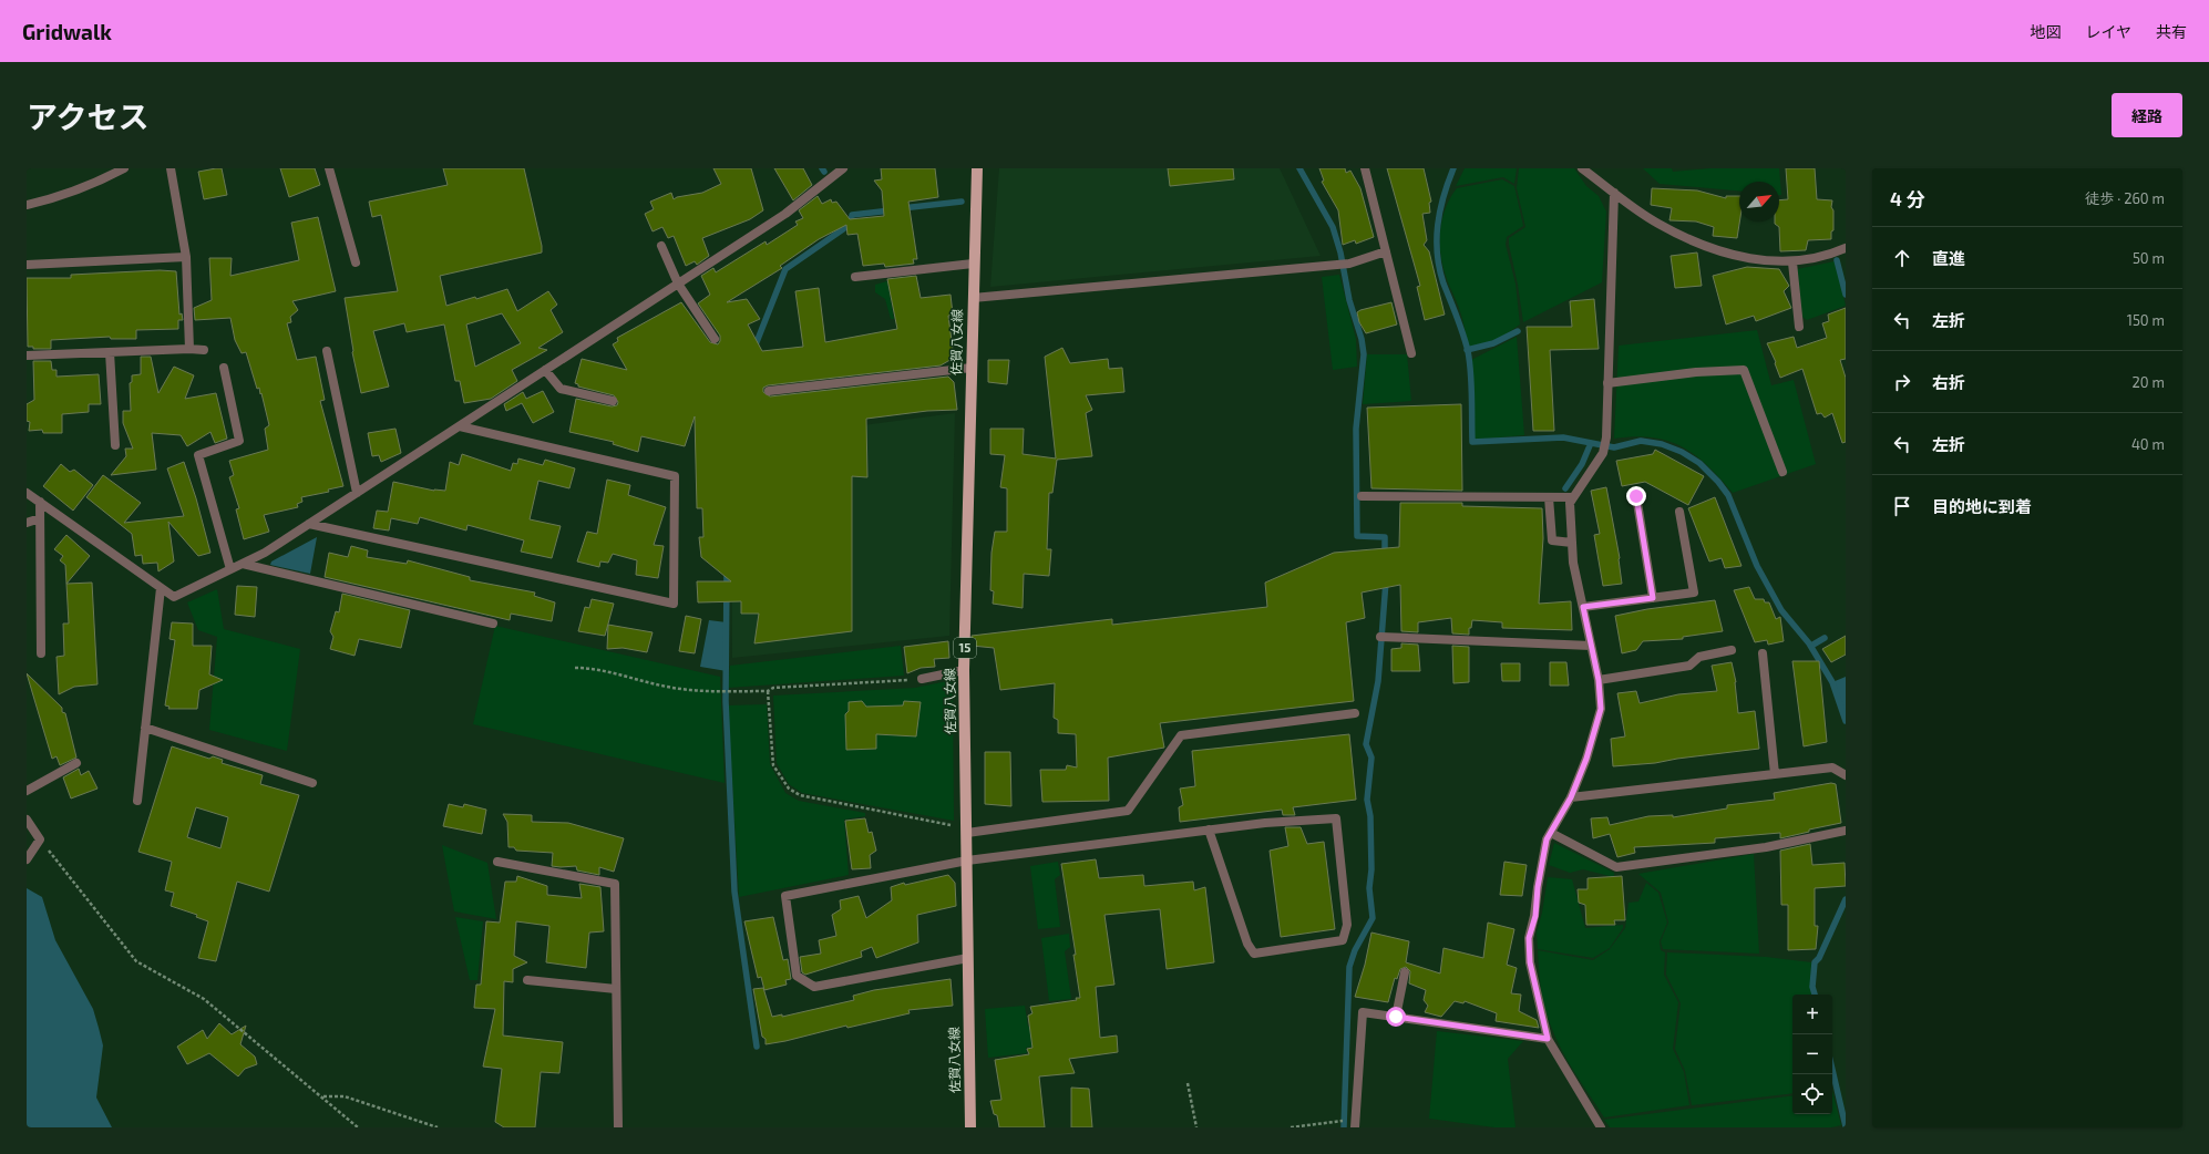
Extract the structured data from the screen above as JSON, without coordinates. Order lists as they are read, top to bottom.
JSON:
{
  "streets": {
    "main road": ["佐賀八女線", "15"]
  },
  "north": "top right",
  "page": {
    "header": "Gridwalk",
    "nav": ["地図", "レイヤ", "共有"],
    "title": "アクセス",
    "buttons": "経路",
    "heading": ["4 分", "徒歩 · 260 m"],
    "list": [
      ["直進", "50 m"],
      ["左折", "150 m"],
      ["右折", "20 m"],
      ["左折", "40 m"],
      "目的地に到着"
    ],
    "map_buttons": ["+", "−"]
  }
}
